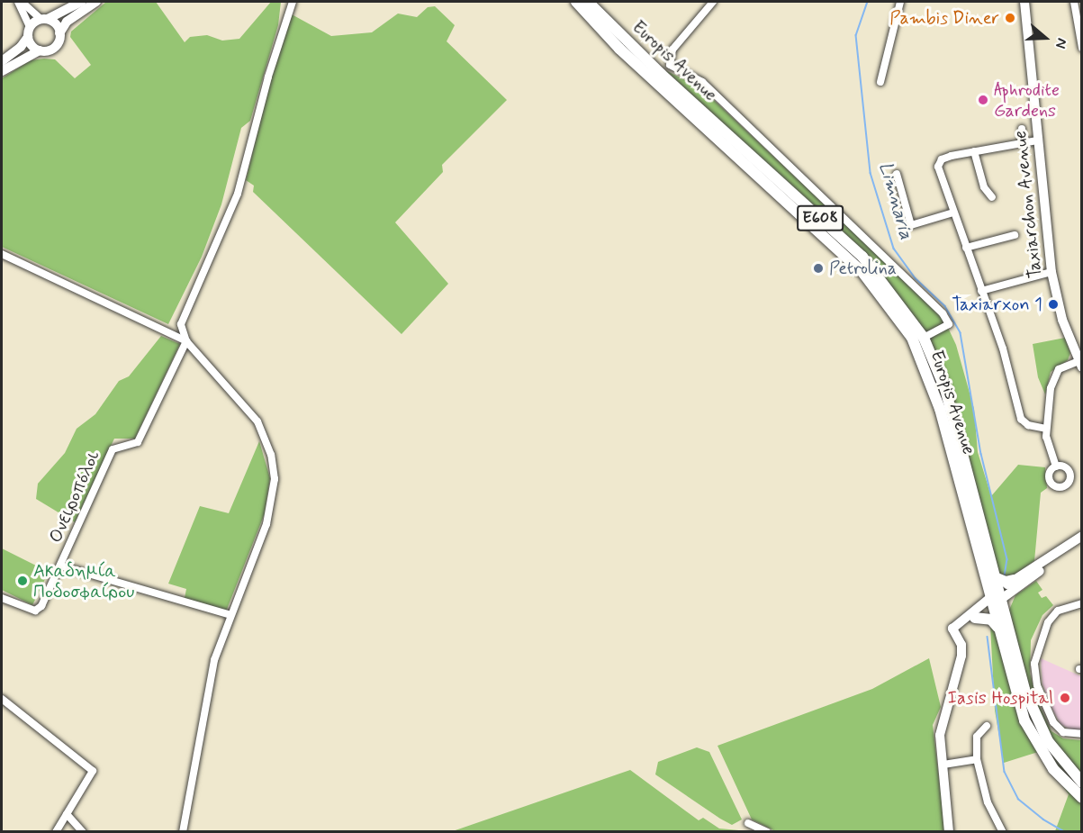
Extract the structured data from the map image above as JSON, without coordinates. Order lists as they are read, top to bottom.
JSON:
{
  "streets": {
    "highway": ["Europis Avenue", "E608"],
    "main road": ["Taxiarchon Avenue"],
    "street": ["Ονειροπόλοι"]
  },
  "water": ["Limnaria"],
  "places": [
    "Pambis Diner",
    "Aphrodite Gardens",
    "Petrolina",
    "Taxiarxon 1",
    "Ακαδημία Ποδοσφαίρου",
    "Iasis Hospital"
  ],
  "north": "right"
}
